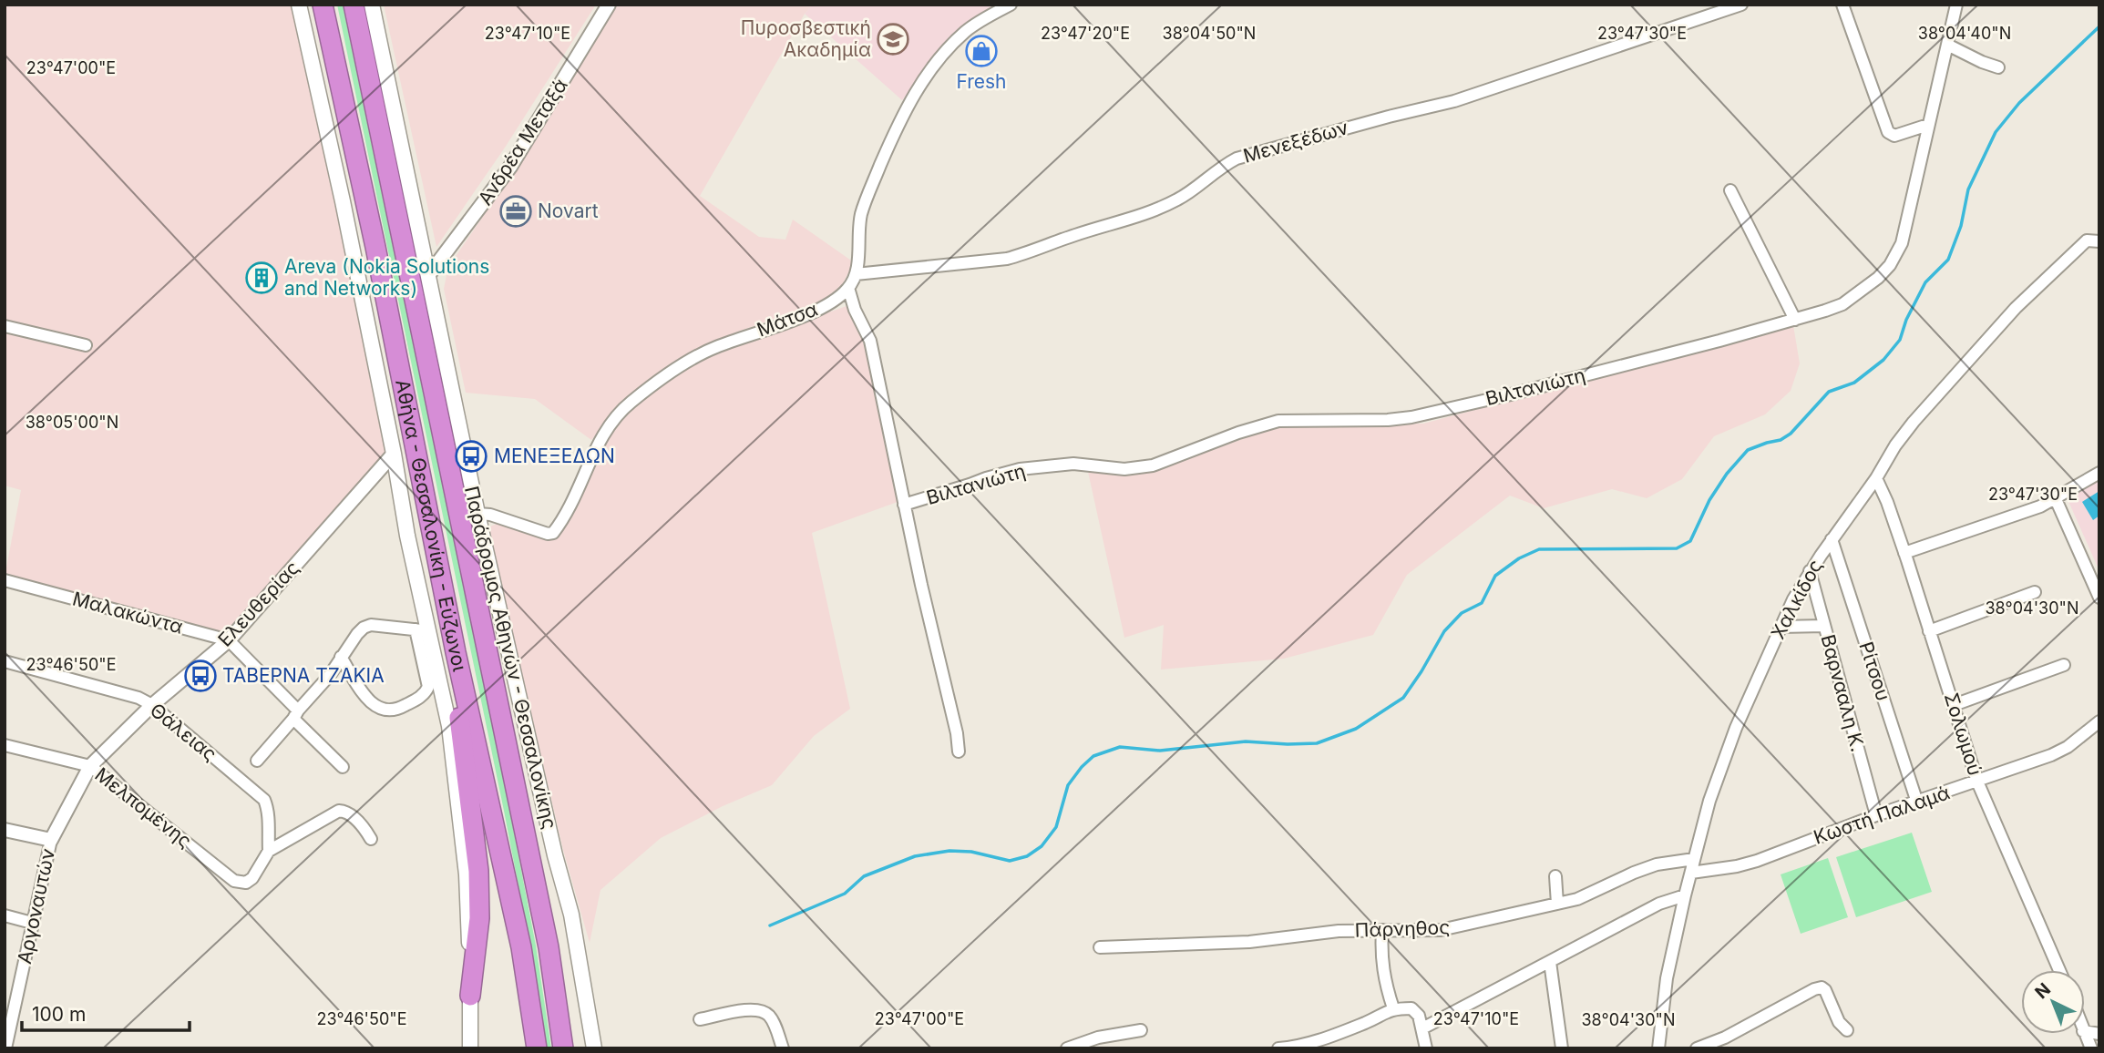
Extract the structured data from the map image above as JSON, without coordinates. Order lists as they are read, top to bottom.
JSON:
{
  "streets": {
    "highway": ["Αθήνα - Θεσσαλονίκη - Εύζωνοι"],
    "main road": ["Παράδρομος Αθηνών - Θεσσαλονίκης"],
    "street": [
      "Ανδρέα Μεταξά",
      "Μενεξέδων",
      "Μάτσα",
      "Βιλτανιώτη",
      "Χαλκίδος",
      "Ελευθερίας",
      "Μαλακώντα",
      "Ρίτσου",
      "Βαρνααλη Κ.",
      "Θάλειας",
      "Σολωμού",
      "Μελπομένης",
      "Κωστή Παλαμά",
      "Αργοναυτών",
      "Πάρνηθος"
    ]
  },
  "crossings": [
    ["Ανδρέα Μεταξά", "Παράδρομος Αθηνών - Θεσσαλονίκης"],
    ["Μενεξέδων", "Μάτσα"],
    ["Μάτσα", "Παράδρομος Αθηνών - Θεσσαλονίκης"],
    ["Χαλκίδος", "Ρίτσου"],
    ["Χαλκίδος", "Βαρνααλη Κ."],
    ["Χαλκίδος", "Σολωμού"],
    ["Χαλκίδος", "Κωστή Παλαμά"],
    ["Χαλκίδος", "Πάρνηθος"],
    ["Ελευθερίας", "Μαλακώντα"],
    ["Ελευθερίας", "Θάλειας"],
    ["Ελευθερίας", "Μελπομένης"],
    ["Ελευθερίας", "Αργοναυτών"],
    ["Ρίτσου", "Κωστή Παλαμά"],
    ["Βαρνααλη Κ.", "Κωστή Παλαμά"],
    ["Θάλειας", "Μελπομένης"],
    ["Σολωμού", "Κωστή Παλαμά"]
  ],
  "places": {
    "school or university": ["Πυροσβεστική Ακαδημία"],
    "shop": ["Fresh"],
    "office": ["Novart"],
    "building": ["Areva (Nokia Solutions and Networks)"],
    "bus stop": ["ΜΕΝΕΞΕΔΩΝ", "ΤΑΒΕΡΝΑ ΤΖΑΚΙΑ"]
  },
  "scale_bar": "100 m",
  "north": "top left",
  "coordinates": [
    "38°04'50\"N",
    "38°04'40\"N",
    "23°47'30\"E",
    "23°47'10\"E",
    "23°47'20\"E",
    "23°47'00\"E",
    "38°05'00\"N",
    "38°04'30\"N",
    "23°46'50\"E"
  ]
}
